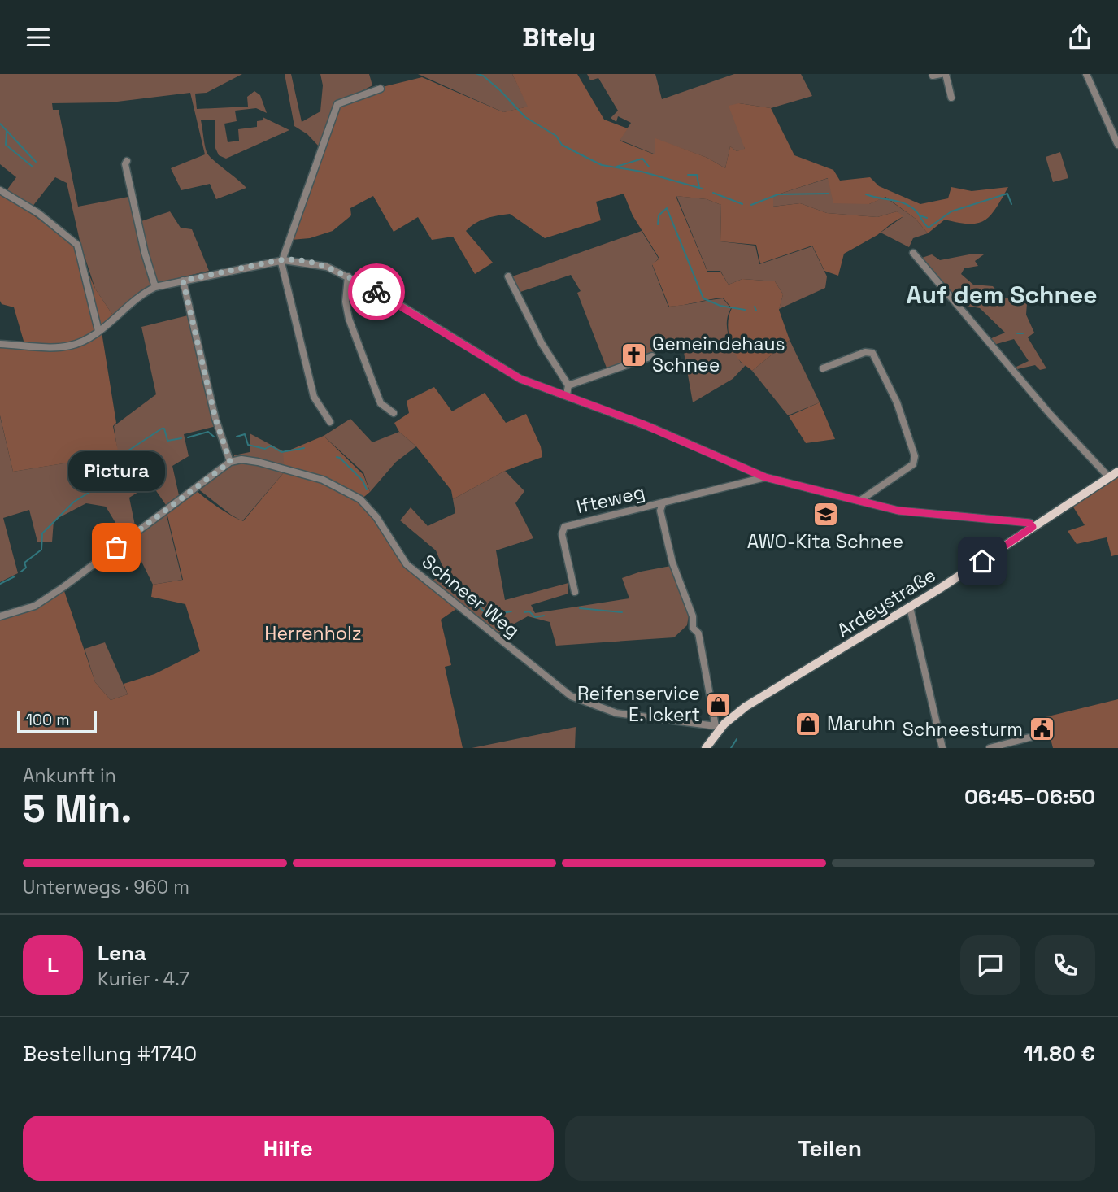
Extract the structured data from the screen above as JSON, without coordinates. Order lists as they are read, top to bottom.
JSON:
{
  "streets": {
    "main road": ["Ardeystraße"],
    "street": ["Ifteweg", "Schneer Weg"]
  },
  "crossings": [
    ["Schneer Weg", "Ardeystraße"]
  ],
  "districts": ["Auf dem Schnee"],
  "parks": ["Herrenholz"],
  "places": {
    "church": ["Gemeindehaus Schnee"],
    "school or university": ["AWO-Kita Schnee"],
    "other": ["Pictura"],
    "shop": ["Reifenservice E. Ickert", "Maruhn"],
    "public building": ["Schneesturm"]
  },
  "scale_bar": "100 m",
  "page": {
    "header": "Bitely",
    "bubble": "Pictura",
    "scale": "100 m",
    "heading": ["5 Min.", "Ankunft in", "06:45–06:50"],
    "panel": [
      "Lena",
      "Kurier · 4.7",
      "Bestellung #1740",
      "11.80 €"
    ],
    "bar": "Unterwegs · 960 m",
    "round": "L",
    "buttons": ["Hilfe", "Teilen"]
  }
}
